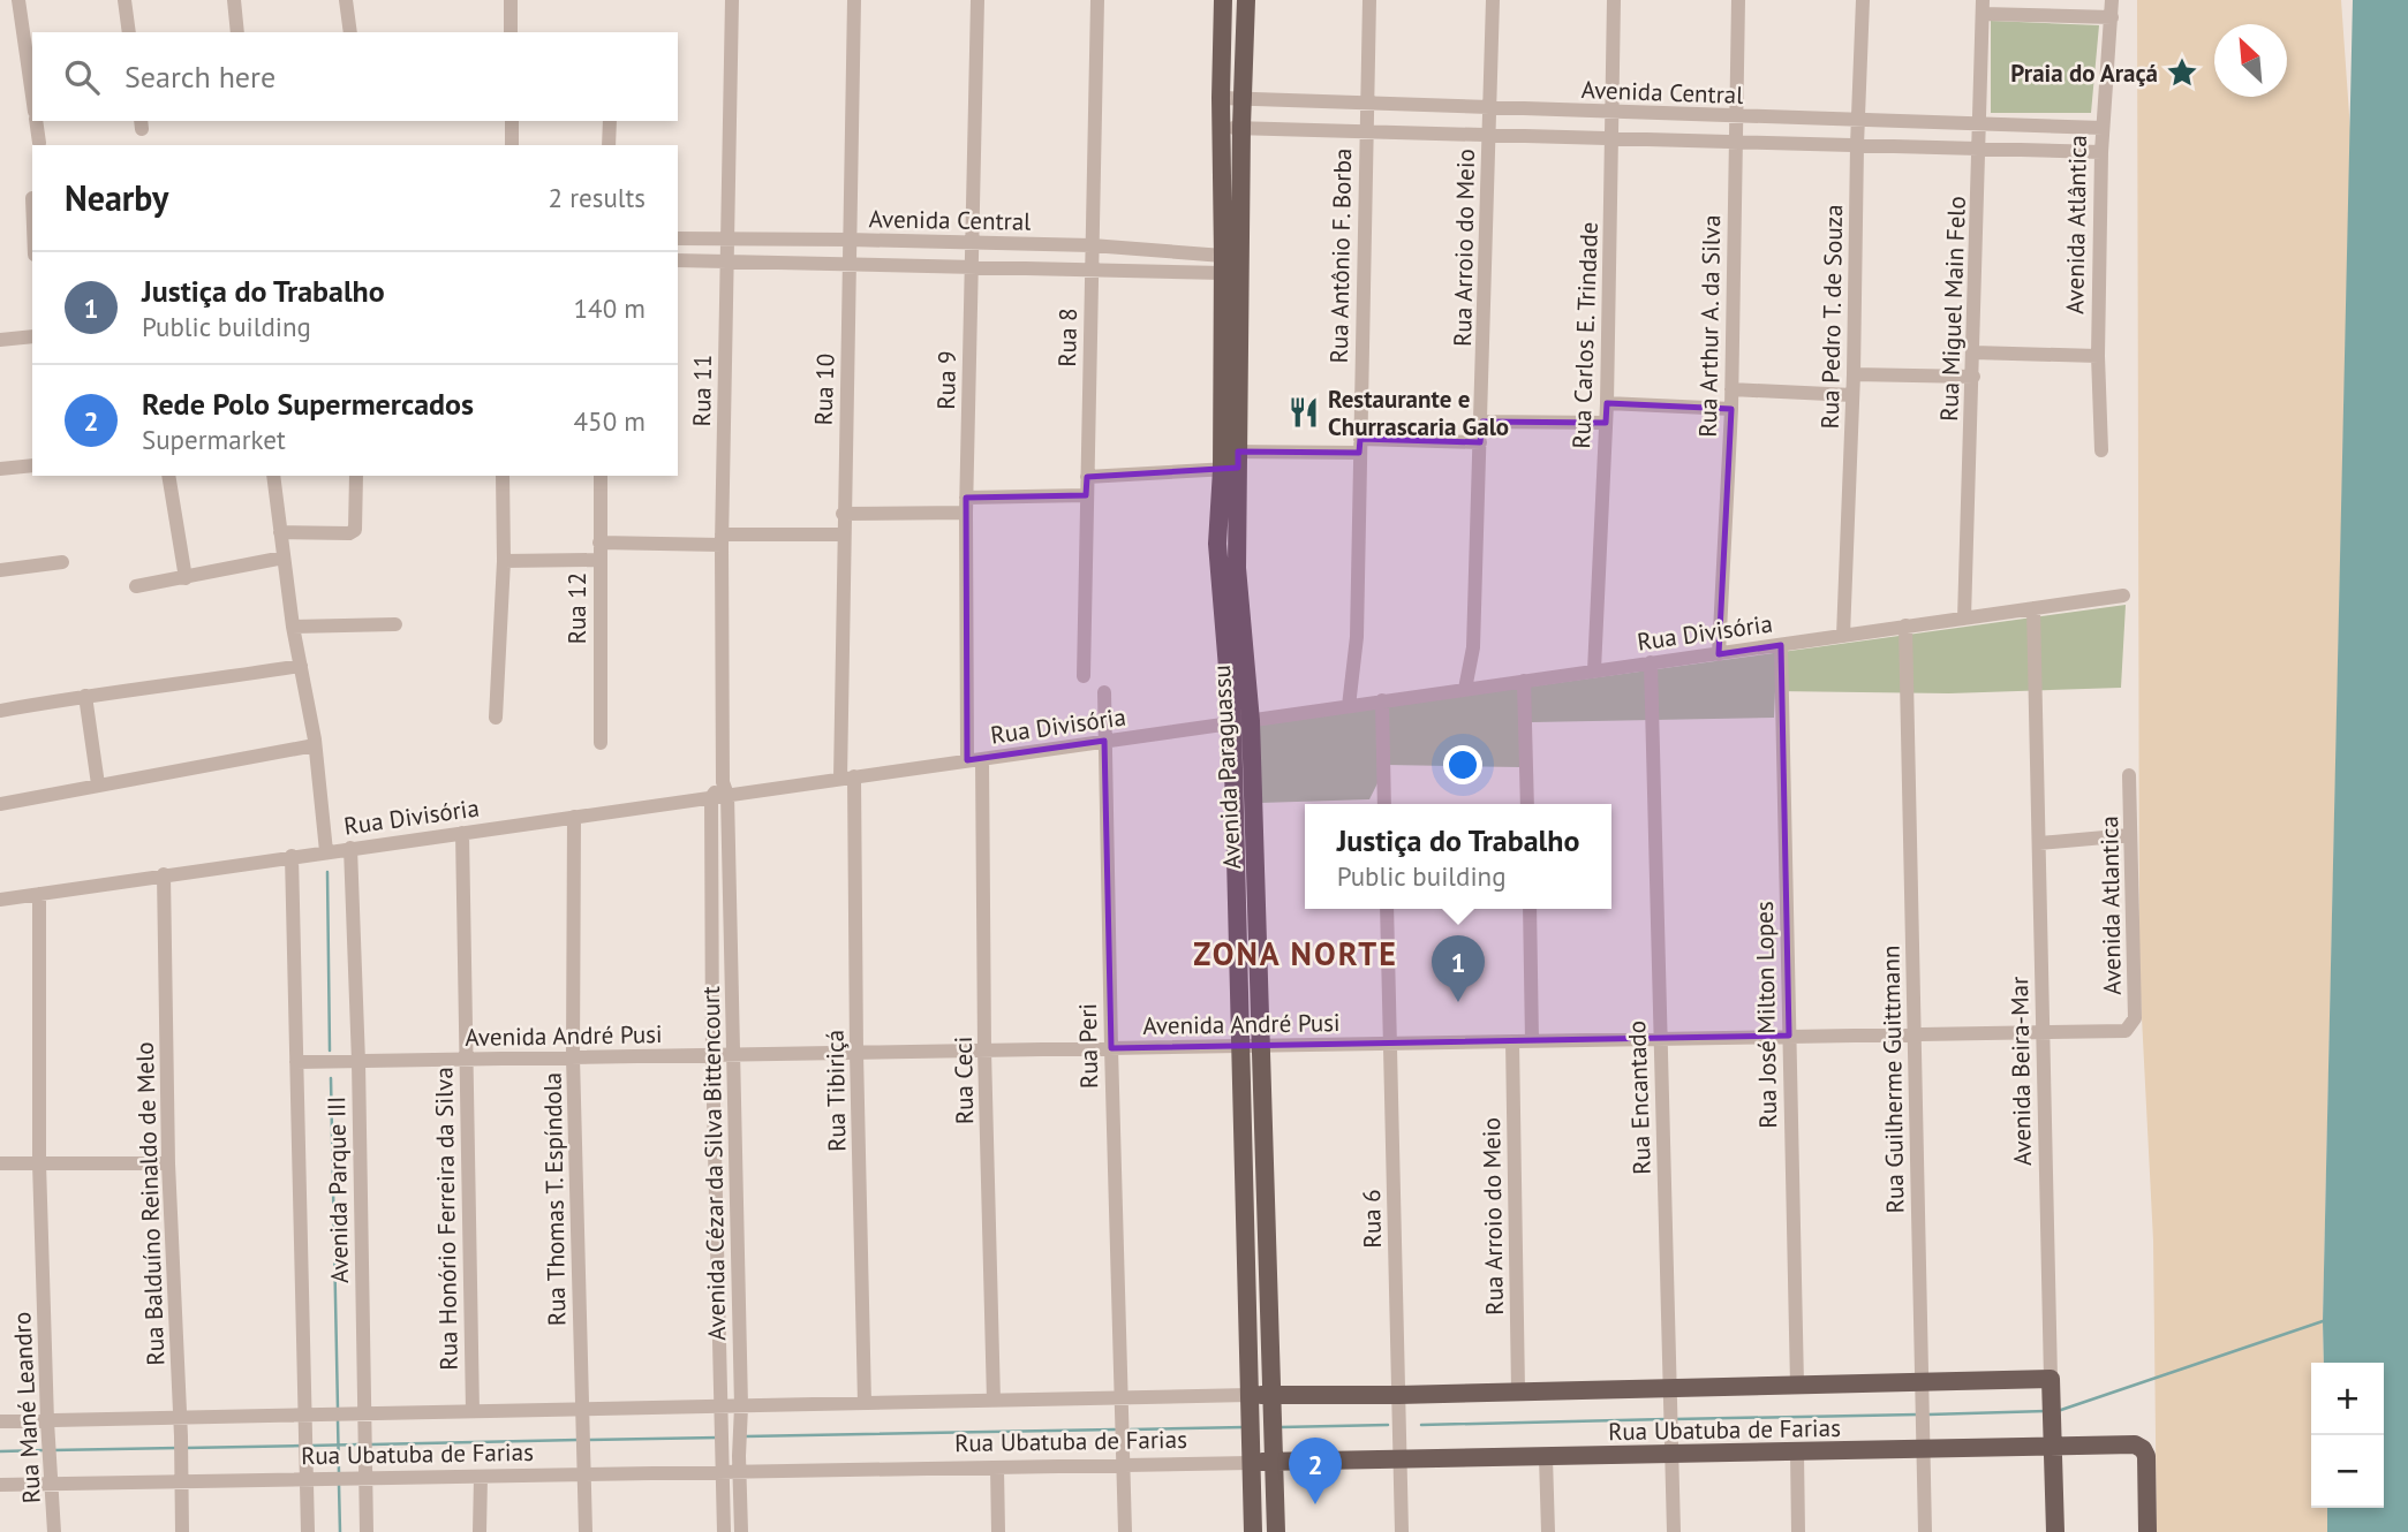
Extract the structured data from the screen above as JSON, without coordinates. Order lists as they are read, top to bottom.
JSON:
{
  "streets": {
    "main road": ["Avenida Paraguassu", "Avenida Beira-Mar", "Rua Ubatuba de Farias"],
    "street": [
      "Avenida Central",
      "Avenida Atlântica",
      "Rua Arroio do Meio",
      "Rua Antônio F. Borba",
      "Rua Miguel Main Felo",
      "Rua Pedro T. de Souza",
      "Rua Arthur A. da Silva",
      "Rua Carlos E. Trindade",
      "Rua 8",
      "Rua 9",
      "Rua 10",
      "Rua 11",
      "Rua 12",
      "Rua Divisória",
      "Avenida Atlantica",
      "Rua José Milton Lopes",
      "Avenida André Pusi",
      "Rua Peri",
      "Rua Guilherme Guittmann",
      "Rua Ceci",
      "Rua Tibiriçá",
      "Rua Encantado",
      "Avenida Cézar da Silva Bittencourt",
      "Avenida Parque III",
      "Rua Thomas T. Espíndola",
      "Rua Balduíno Reinaldo de Melo",
      "Rua Honório Ferreira da Silva",
      "Rua 6",
      "Rua Mané Leandro"
    ]
  },
  "crossings": [
    ["Avenida Central", "Avenida Atlântica"],
    ["Avenida Central", "Rua Arroio do Meio"],
    ["Avenida Central", "Rua Antônio F. Borba"],
    ["Avenida Central", "Rua Miguel Main Felo"],
    ["Avenida Central", "Rua Pedro T. de Souza"],
    ["Avenida Central", "Rua Arthur A. da Silva"],
    ["Avenida Central", "Rua Carlos E. Trindade"],
    ["Avenida Central", "Rua 8"],
    ["Avenida Central", "Rua 9"],
    ["Avenida Central", "Rua 10"],
    ["Avenida Central", "Rua 11"],
    ["Avenida Central", "Avenida Paraguassu"],
    ["Rua Arroio do Meio", "Rua Divisória"],
    ["Rua Arroio do Meio", "Avenida André Pusi"],
    ["Rua Arroio do Meio", "Rua Ubatuba de Farias"],
    ["Rua Antônio F. Borba", "Rua Divisória"],
    ["Rua Miguel Main Felo", "Rua Divisória"],
    ["Rua Pedro T. de Souza", "Rua Divisória"],
    ["Rua Arthur A. da Silva", "Rua Divisória"],
    ["Rua Carlos E. Trindade", "Rua Divisória"],
    ["Rua 9", "Rua Divisória"],
    ["Rua 9", "Rua Ceci"],
    ["Rua 10", "Rua Divisória"],
    ["Rua 10", "Rua Tibiriçá"],
    ["Rua 11", "Rua Divisória"],
    ["Rua 11", "Avenida Cézar da Silva Bittencourt"],
    ["Rua Divisória", "Avenida Paraguassu"],
    ["Rua Divisória", "Rua José Milton Lopes"],
    ["Rua Divisória", "Rua Peri"],
    ["Rua Divisória", "Avenida Beira-Mar"],
    ["Rua Divisória", "Rua Guilherme Guittmann"],
    ["Rua Divisória", "Rua Ceci"],
    ["Rua Divisória", "Rua Tibiriçá"],
    ["Rua Divisória", "Rua Encantado"],
    ["Rua Divisória", "Avenida Cézar da Silva Bittencourt"],
    ["Rua Divisória", "Avenida Parque III"],
    ["Rua Divisória", "Rua Thomas T. Espíndola"],
    ["Rua Divisória", "Rua Balduíno Reinaldo de Melo"],
    ["Rua Divisória", "Rua Honório Ferreira da Silva"],
    ["Rua Divisória", "Rua Mané Leandro"],
    ["Avenida Paraguassu", "Avenida André Pusi"],
    ["Avenida Paraguassu", "Rua Ubatuba de Farias"],
    ["Avenida Atlantica", "Avenida André Pusi"],
    ["Rua José Milton Lopes", "Avenida André Pusi"],
    ["Rua José Milton Lopes", "Rua Ubatuba de Farias"],
    ["Avenida André Pusi", "Rua Peri"],
    ["Avenida André Pusi", "Avenida Beira-Mar"],
    ["Avenida André Pusi", "Rua Guilherme Guittmann"],
    ["Avenida André Pusi", "Rua Ceci"],
    ["Avenida André Pusi", "Rua Tibiriçá"],
    ["Avenida André Pusi", "Rua Encantado"],
    ["Avenida André Pusi", "Avenida Cézar da Silva Bittencourt"],
    ["Avenida André Pusi", "Avenida Parque III"],
    ["Avenida André Pusi", "Rua Thomas T. Espíndola"],
    ["Avenida André Pusi", "Rua Honório Ferreira da Silva"],
    ["Avenida André Pusi", "Rua 6"],
    ["Rua Peri", "Rua Ubatuba de Farias"],
    ["Avenida Beira-Mar", "Rua Ubatuba de Farias"],
    ["Rua Guilherme Guittmann", "Rua Ubatuba de Farias"],
    ["Rua Ceci", "Rua Ubatuba de Farias"],
    ["Rua Tibiriçá", "Rua Ubatuba de Farias"],
    ["Rua Encantado", "Rua Ubatuba de Farias"],
    ["Avenida Cézar da Silva Bittencourt", "Rua Ubatuba de Farias"],
    ["Avenida Parque III", "Rua Ubatuba de Farias"],
    ["Rua Thomas T. Espíndola", "Rua Ubatuba de Farias"],
    ["Rua Balduíno Reinaldo de Melo", "Rua Ubatuba de Farias"],
    ["Rua Honório Ferreira da Silva", "Rua Ubatuba de Farias"],
    ["Rua 6", "Rua Ubatuba de Farias"],
    ["Rua Mané Leandro", "Rua Ubatuba de Farias"]
  ],
  "districts": ["ZONA NORTE"],
  "places": {
    "place": ["Praia do Araçá"],
    "restaurant": ["Restaurante e Churrascaria Galo"]
  },
  "north": "top left",
  "page": {
    "search": "Search here",
    "heading": ["Nearby", "2 results"],
    "list": [
      {
        "mark": "1",
        "name": "Justiça do Trabalho",
        "note": "Public building",
        "value": "140 m"
      },
      {
        "mark": "2",
        "name": "Rede Polo Supermercados",
        "note": "Supermarket",
        "value": "450 m"
      }
    ],
    "popup": ["Justiça do Trabalho", "Public building"],
    "pins": ["1", "2"],
    "map_buttons": ["+", "−"]
  }
}
